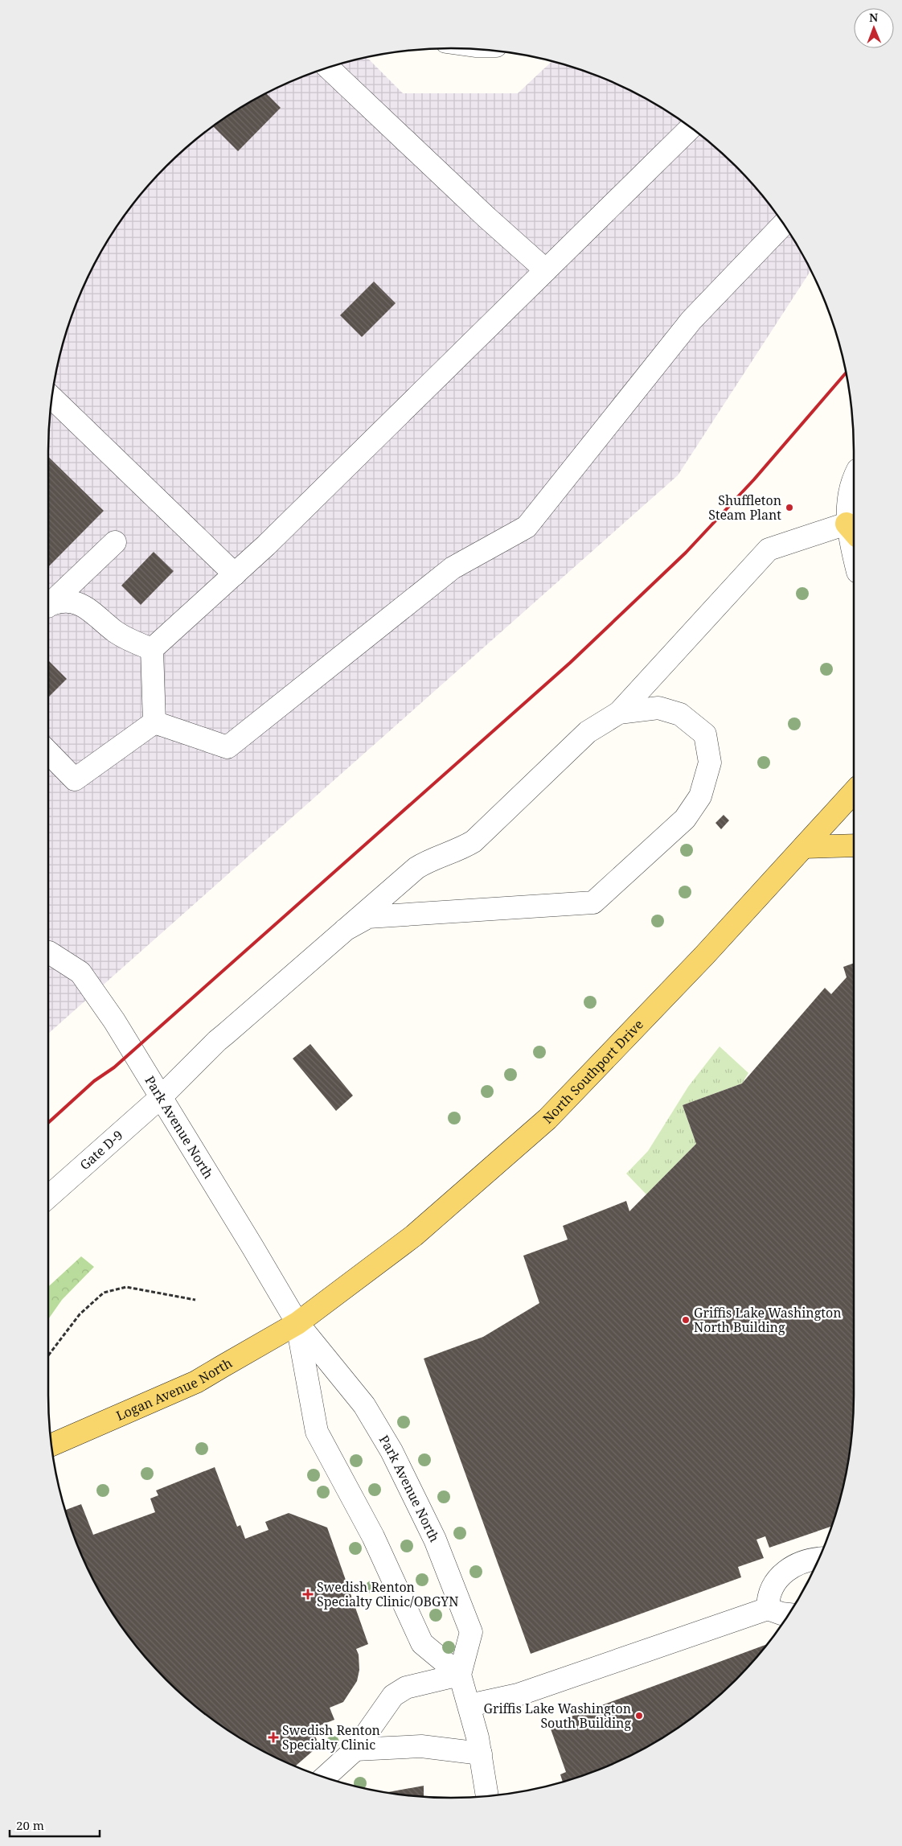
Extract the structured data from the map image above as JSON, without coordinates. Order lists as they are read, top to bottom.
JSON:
{
  "streets": {
    "main road": ["North Southport Drive", "Logan Avenue North"],
    "street": ["Park Avenue North", "Gate D-9"]
  },
  "crossings": [
    ["North Southport Drive", "Park Avenue North"],
    ["North Southport Drive", "Logan Avenue North"],
    ["Park Avenue North", "Gate D-9"],
    ["Park Avenue North", "Logan Avenue North"]
  ],
  "places": {
    "other": ["Shuffleton Steam Plant", "Griffis Lake Washington North Building", "Griffis Lake Washington South Building"],
    "health": ["Swedish Renton Specialty Clinic/OBGYN", "Swedish Renton Specialty Clinic"]
  },
  "scale_bar": "20 m",
  "north": "top"
}
